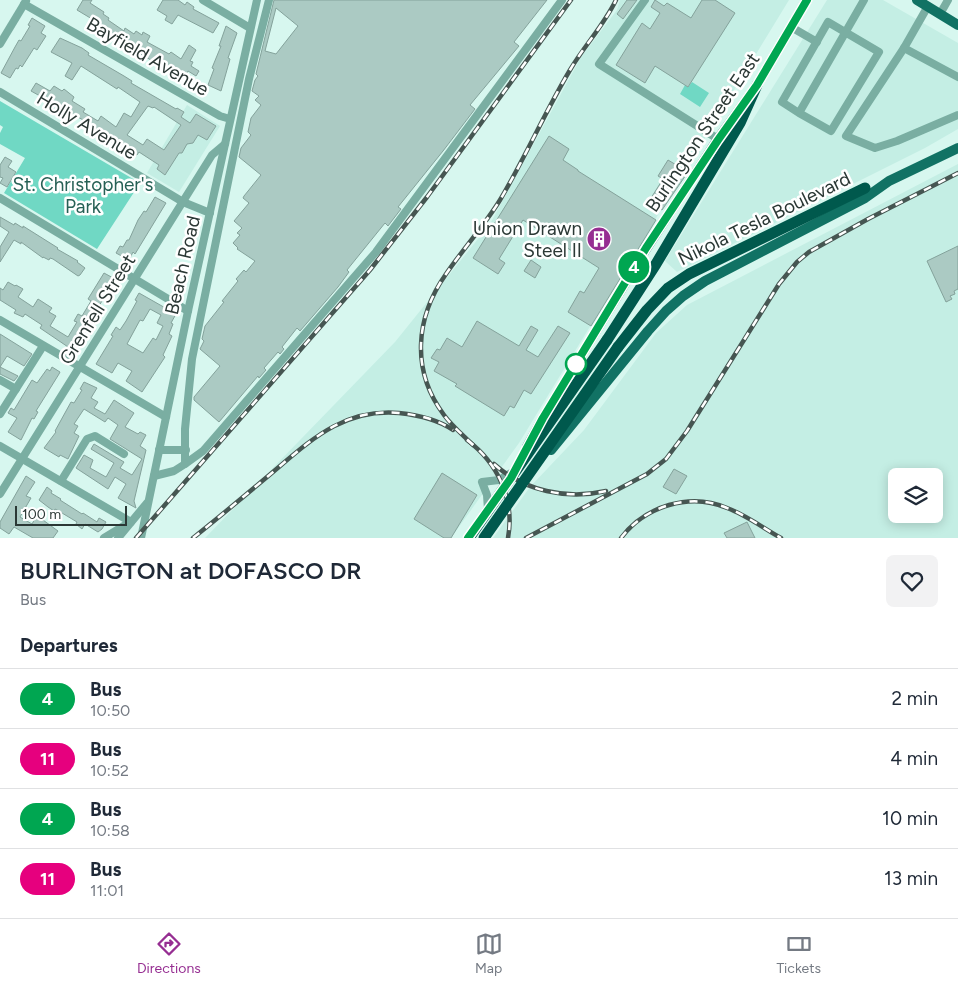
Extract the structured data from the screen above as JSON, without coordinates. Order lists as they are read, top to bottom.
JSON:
{
  "streets": {
    "highway": ["Nikola Tesla Boulevard"],
    "main road": ["Burlington Street East"],
    "street": [
      "Bayfield Avenue",
      "Holly Avenue",
      "Beach Road",
      "Grenfell Street"
    ]
  },
  "crossings": [
    ["Bayfield Avenue", "Beach Road"],
    ["Holly Avenue", "Beach Road"],
    ["Holly Avenue", "Grenfell Street"],
    ["Burlington Street East", "Nikola Tesla Boulevard"],
    ["Beach Road", "Grenfell Street"]
  ],
  "parks": ["St. Christopher's Park"],
  "places": {
    "building": ["Union Drawn Steel II"]
  },
  "lines": ["bus line 4"],
  "scale_bar": "100 m",
  "page": {
    "on_map": "4",
    "scale": "100 m",
    "heading": [
      ["BURLINGTON at DOFASCO DR", "Bus"],
      "Departures"
    ],
    "list": [
      {
        "mark": "4",
        "name": "Bus",
        "note": "10:50",
        "value": "2 min"
      },
      {
        "mark": "11",
        "name": "Bus",
        "note": "10:52",
        "value": "4 min"
      },
      {
        "mark": "4",
        "name": "Bus",
        "note": "10:58",
        "value": "10 min"
      },
      {
        "mark": "11",
        "name": "Bus",
        "note": "11:01",
        "value": "13 min"
      }
    ],
    "tabs": ["Directions", "Map", "Tickets"]
  }
}
